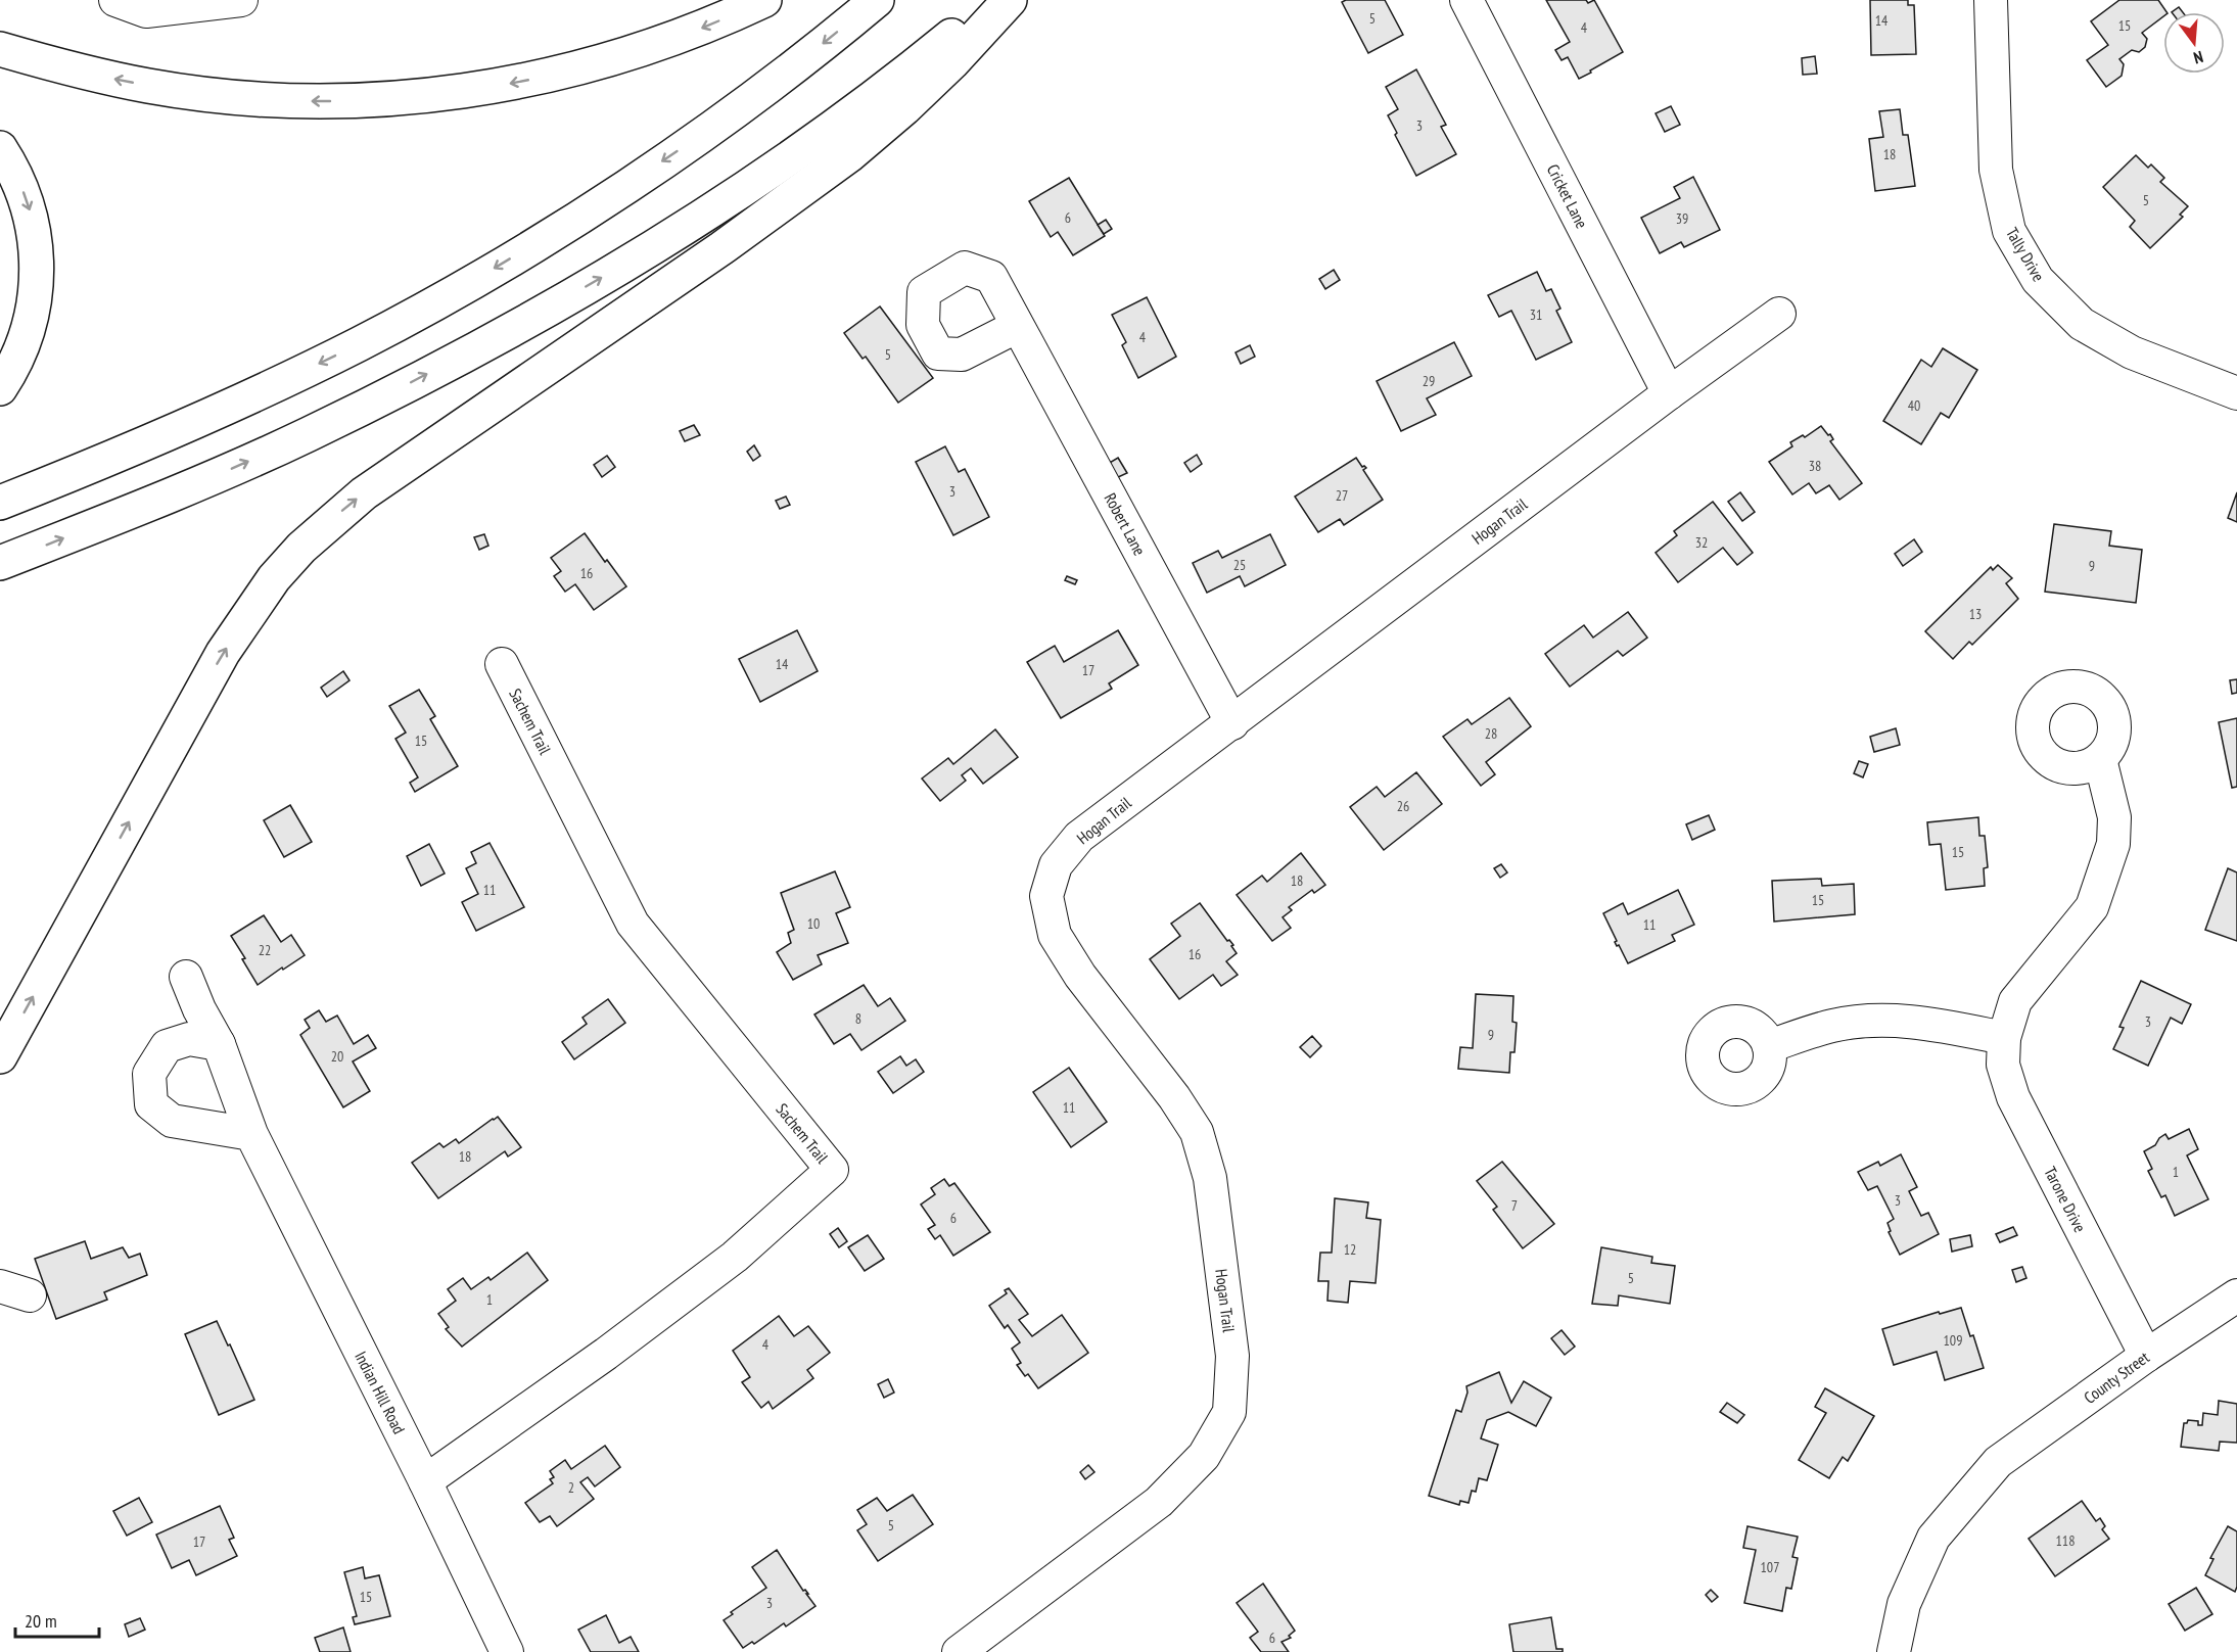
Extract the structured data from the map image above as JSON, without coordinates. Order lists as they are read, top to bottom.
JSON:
{
  "streets": {
    "street": [
      "Cricket Lane",
      "Tally Drive",
      "Hogan Trail",
      "Robert Lane",
      "Sachem Trail",
      "Tarone Drive",
      "County Street",
      "Indian Hill Road"
    ]
  },
  "crossings": [
    ["Cricket Lane", "Hogan Trail"],
    ["Hogan Trail", "Robert Lane"],
    ["Sachem Trail", "Indian Hill Road"],
    ["Tarone Drive", "County Street"]
  ],
  "house_numbers": [
    "5",
    "14",
    "15",
    "4",
    "3",
    "18",
    "5",
    "6",
    "39",
    "31",
    "4",
    "5",
    "29",
    "40",
    "38",
    "3",
    "27",
    "32",
    "25",
    "9",
    "16",
    "13",
    "14",
    "17",
    "28",
    "15",
    "26",
    "15",
    "18",
    "11",
    "15",
    "10",
    "11",
    "22",
    "16",
    "8",
    "3",
    "9",
    "20",
    "11",
    "18",
    "1",
    "3",
    "7",
    "6",
    "12",
    "5",
    "1",
    "109",
    "4",
    "2",
    "5",
    "118",
    "17",
    "107",
    "15",
    "3",
    "6"
  ],
  "scale_bar": "20 m",
  "north": "bottom"
}
